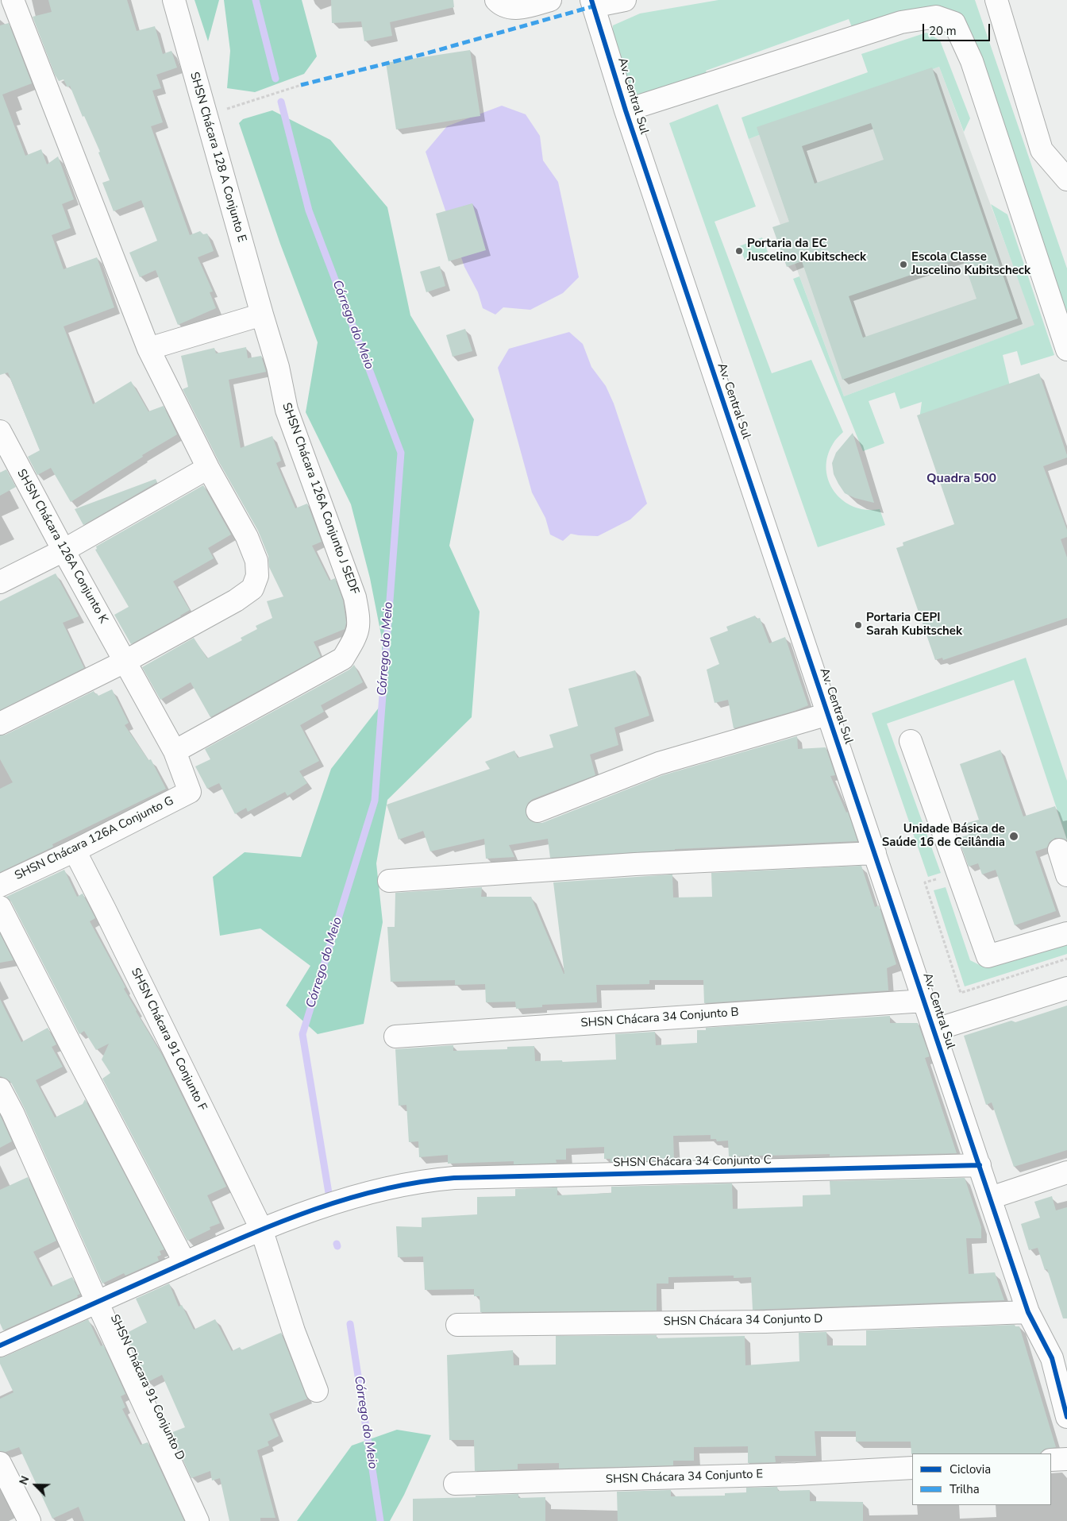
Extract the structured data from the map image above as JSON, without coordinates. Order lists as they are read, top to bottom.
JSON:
{
  "streets": {
    "street": [
      "Av. Central Sul",
      "SHSN Chácara 128 A Conjunto E",
      "SHSN Chácara 126A Conjunto J SEDF",
      "SHSN Chácara 126A Conjunto K",
      "SHSN Chácara 126A Conjunto G",
      "SHSN Chácara 34 Conjunto B",
      "SHSN Chácara 91 Conjunto F",
      "SHSN Chácara 34 Conjunto C",
      "SHSN Chácara 34 Conjunto D",
      "SHSN Chácara 91 Conjunto D",
      "SHSN Chácara 34 Conjunto E"
    ]
  },
  "crossings": [
    ["Av. Central Sul", "SHSN Chácara 34 Conjunto B"],
    ["Av. Central Sul", "SHSN Chácara 34 Conjunto C"],
    ["Av. Central Sul", "SHSN Chácara 34 Conjunto D"],
    ["SHSN Chácara 128 A Conjunto E", "SHSN Chácara 126A Conjunto J SEDF"],
    ["SHSN Chácara 126A Conjunto J SEDF", "SHSN Chácara 126A Conjunto K"],
    ["SHSN Chácara 126A Conjunto K", "SHSN Chácara 126A Conjunto G"],
    ["SHSN Chácara 126A Conjunto G", "SHSN Chácara 91 Conjunto F"],
    ["SHSN Chácara 91 Conjunto F", "SHSN Chácara 34 Conjunto C"],
    ["SHSN Chácara 34 Conjunto C", "SHSN Chácara 91 Conjunto D"]
  ],
  "districts": ["Quadra 500"],
  "water": ["Córrego do Meio"],
  "places": [
    "Portaria da EC Juscelino Kubitscheck",
    "Escola Classe Juscelino Kubitscheck",
    "Portaria CEPI Sarah Kubitschek",
    "Unidade Básica de Saúde 16 de Ceilândia"
  ],
  "legend": ["Ciclovia", "Trilha"],
  "scale_bar": "20 m",
  "north": "top left"
}
